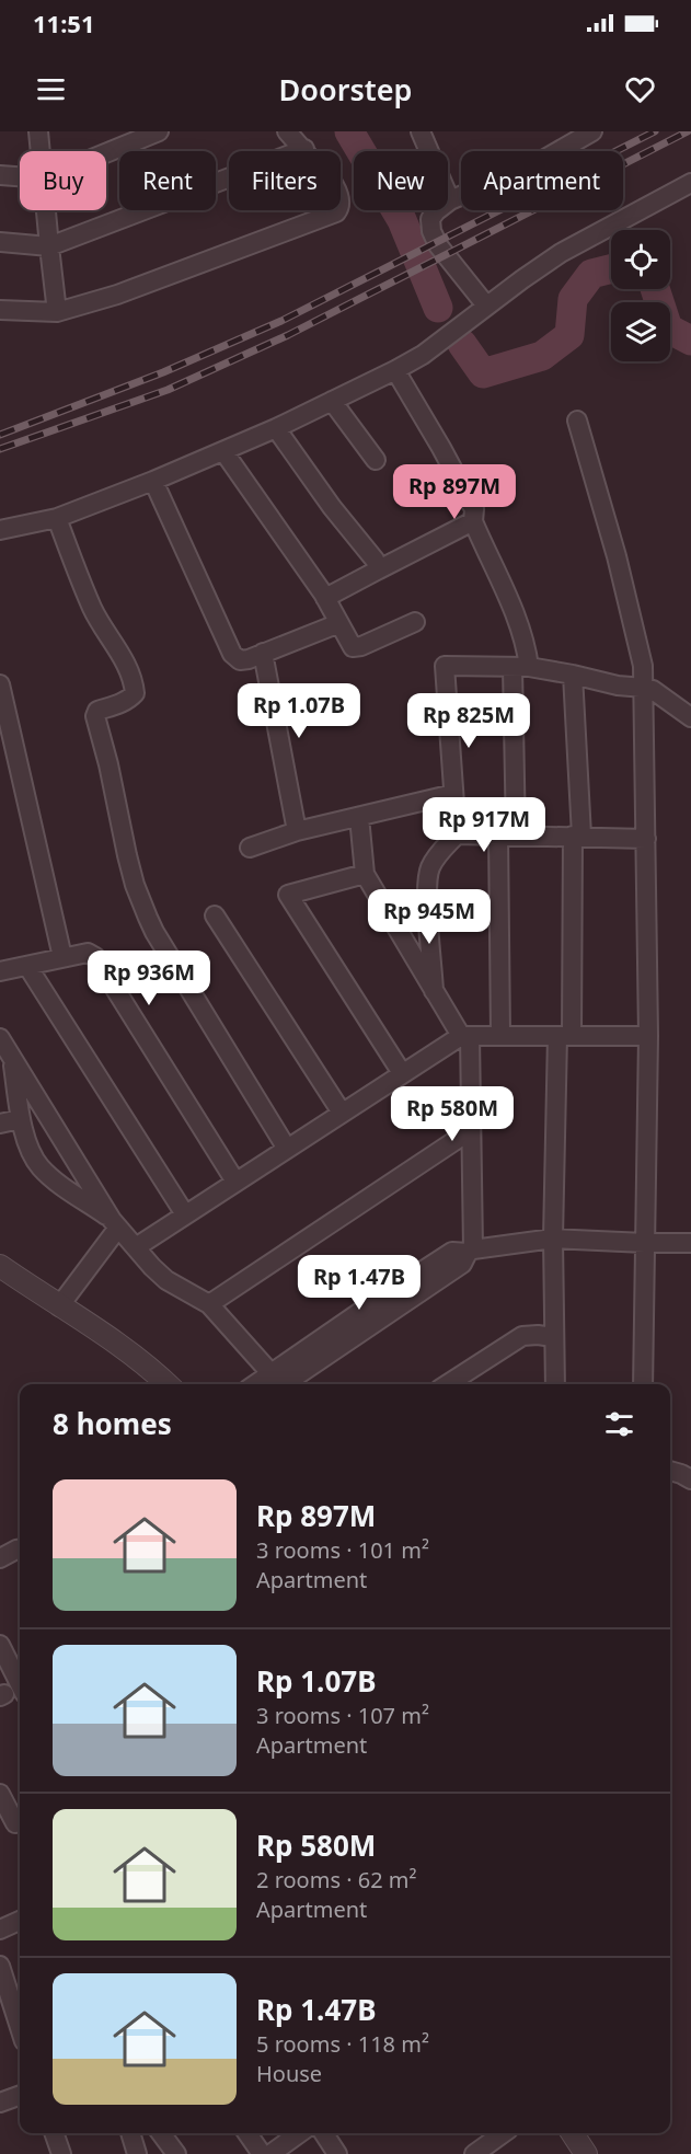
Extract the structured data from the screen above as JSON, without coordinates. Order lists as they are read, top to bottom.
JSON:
{
  "page": {
    "status": "11:51",
    "header": "Doorstep",
    "chip": [
      "Buy",
      "Rent",
      "Filters",
      "New",
      "Apartment"
    ],
    "price": [
      "Rp 897M",
      "Rp 1.07B",
      "Rp 825M",
      "Rp 917M",
      "Rp 945M",
      "Rp 936M",
      "Rp 580M",
      "Rp 1.47B"
    ],
    "heading": "8 homes",
    "list": [
      {
        "name": "Rp 897M",
        "note": "3 rooms · 101 m² · Apartment"
      },
      {
        "name": "Rp 1.07B",
        "note": "3 rooms · 107 m² · Apartment"
      },
      {
        "name": "Rp 580M",
        "note": "2 rooms · 62 m² · Apartment"
      },
      {
        "name": "Rp 1.47B",
        "note": "5 rooms · 118 m² · House"
      }
    ]
  }
}
